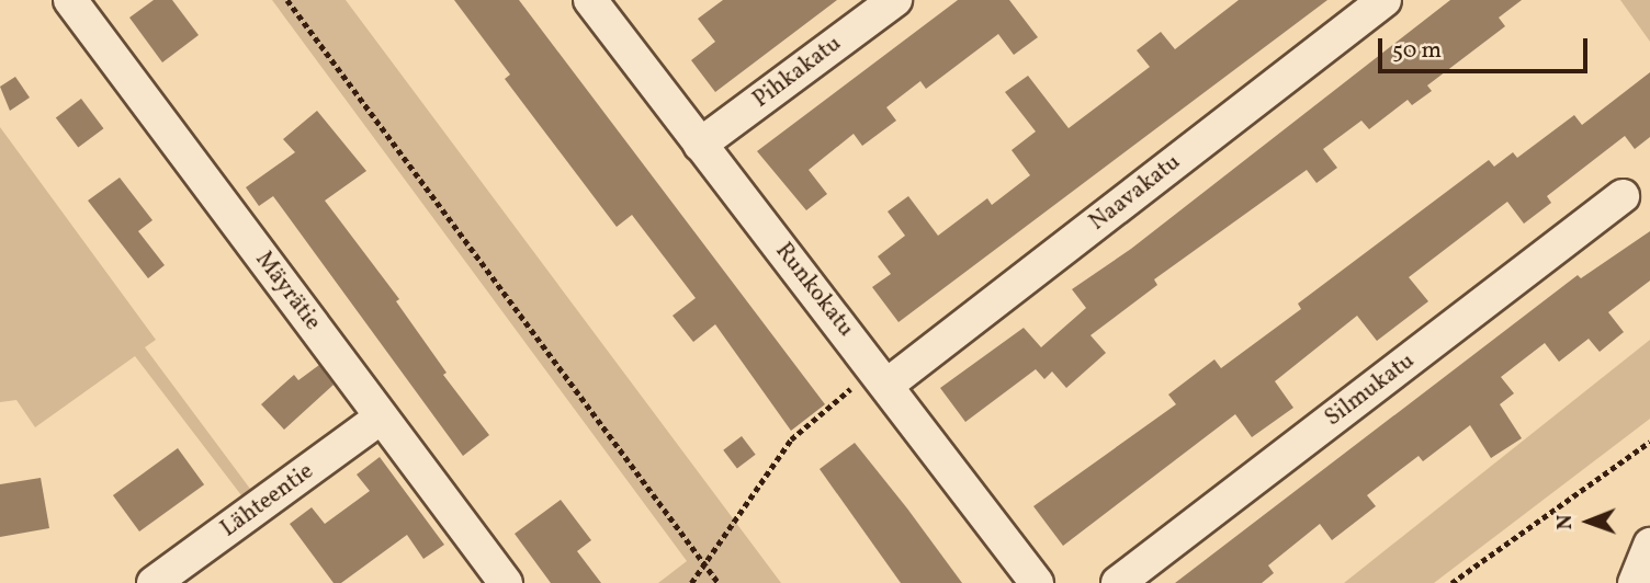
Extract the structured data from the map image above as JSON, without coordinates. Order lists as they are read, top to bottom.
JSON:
{
  "streets": {
    "street": [
      "Pihkakatu",
      "Naavakatu",
      "Runkokatu",
      "Mäyrätie",
      "Silmukatu",
      "Lähteentie"
    ]
  },
  "crossings": [
    ["Pihkakatu", "Runkokatu"],
    ["Naavakatu", "Runkokatu"],
    ["Mäyrätie", "Lähteentie"]
  ],
  "scale_bar": "50 m",
  "north": "left"
}
